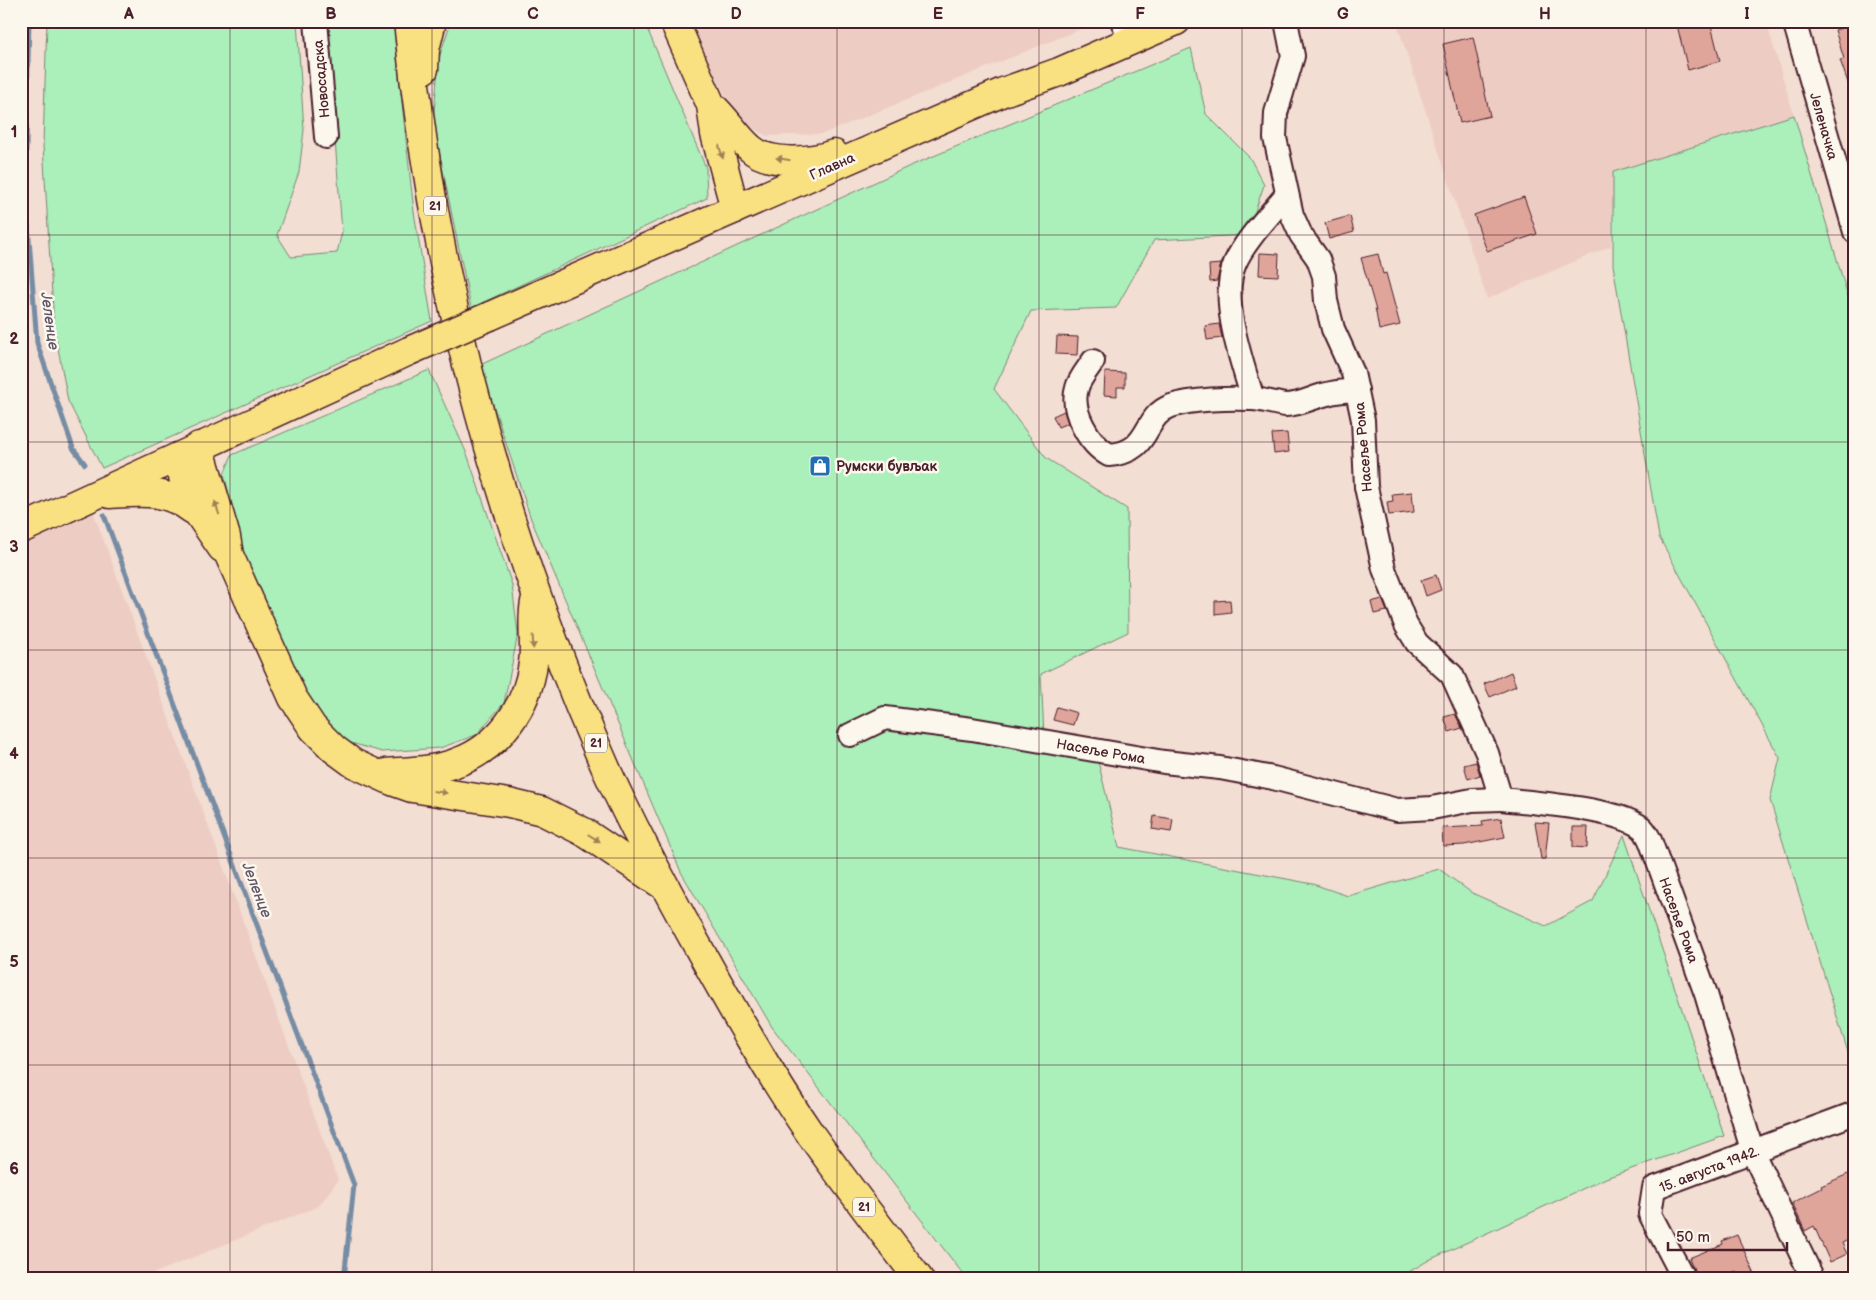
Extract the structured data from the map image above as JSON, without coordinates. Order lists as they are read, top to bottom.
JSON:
{
  "streets": {
    "main road": ["Главна", "21"],
    "street": [
      "Новосадска",
      "Јеленачка",
      "Насеље Рома",
      "15. августа 1942."
    ]
  },
  "crossings": [
    ["Насеље Рома", "15. августа 1942."]
  ],
  "water": ["Јеленце"],
  "places": {
    "shop": ["Румски бувљак"]
  },
  "scale_bar": "50 m",
  "grid": {
    "columns": [
      "A",
      "B",
      "C",
      "D",
      "E",
      "F",
      "G",
      "H",
      "I"
    ],
    "rows": [
      "1",
      "2",
      "3",
      "4",
      "5",
      "6"
    ]
  }
}
